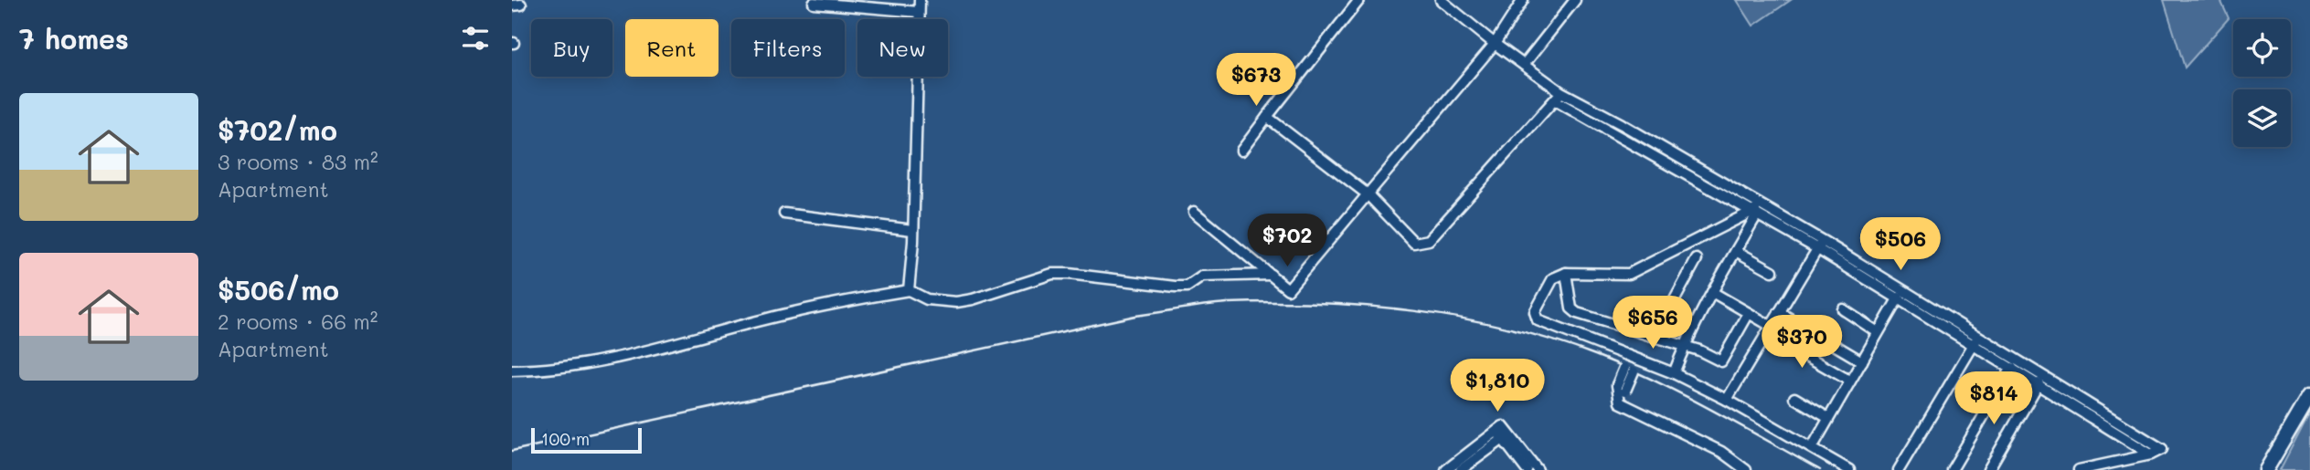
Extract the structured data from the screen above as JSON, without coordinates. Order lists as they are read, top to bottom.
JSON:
{
  "scale_bar": "100 m",
  "page": {
    "heading": "7 homes",
    "chip": [
      "Buy",
      "Rent",
      "Filters",
      "New"
    ],
    "price": [
      "$673",
      "$702",
      "$506",
      "$656",
      "$370",
      "$1,810",
      "$814"
    ],
    "list": [
      {
        "name": "$702/mo",
        "note": "3 rooms · 83 m² · Apartment"
      },
      {
        "name": "$506/mo",
        "note": "2 rooms · 66 m² · Apartment"
      }
    ],
    "scale": "100 m"
  }
}
